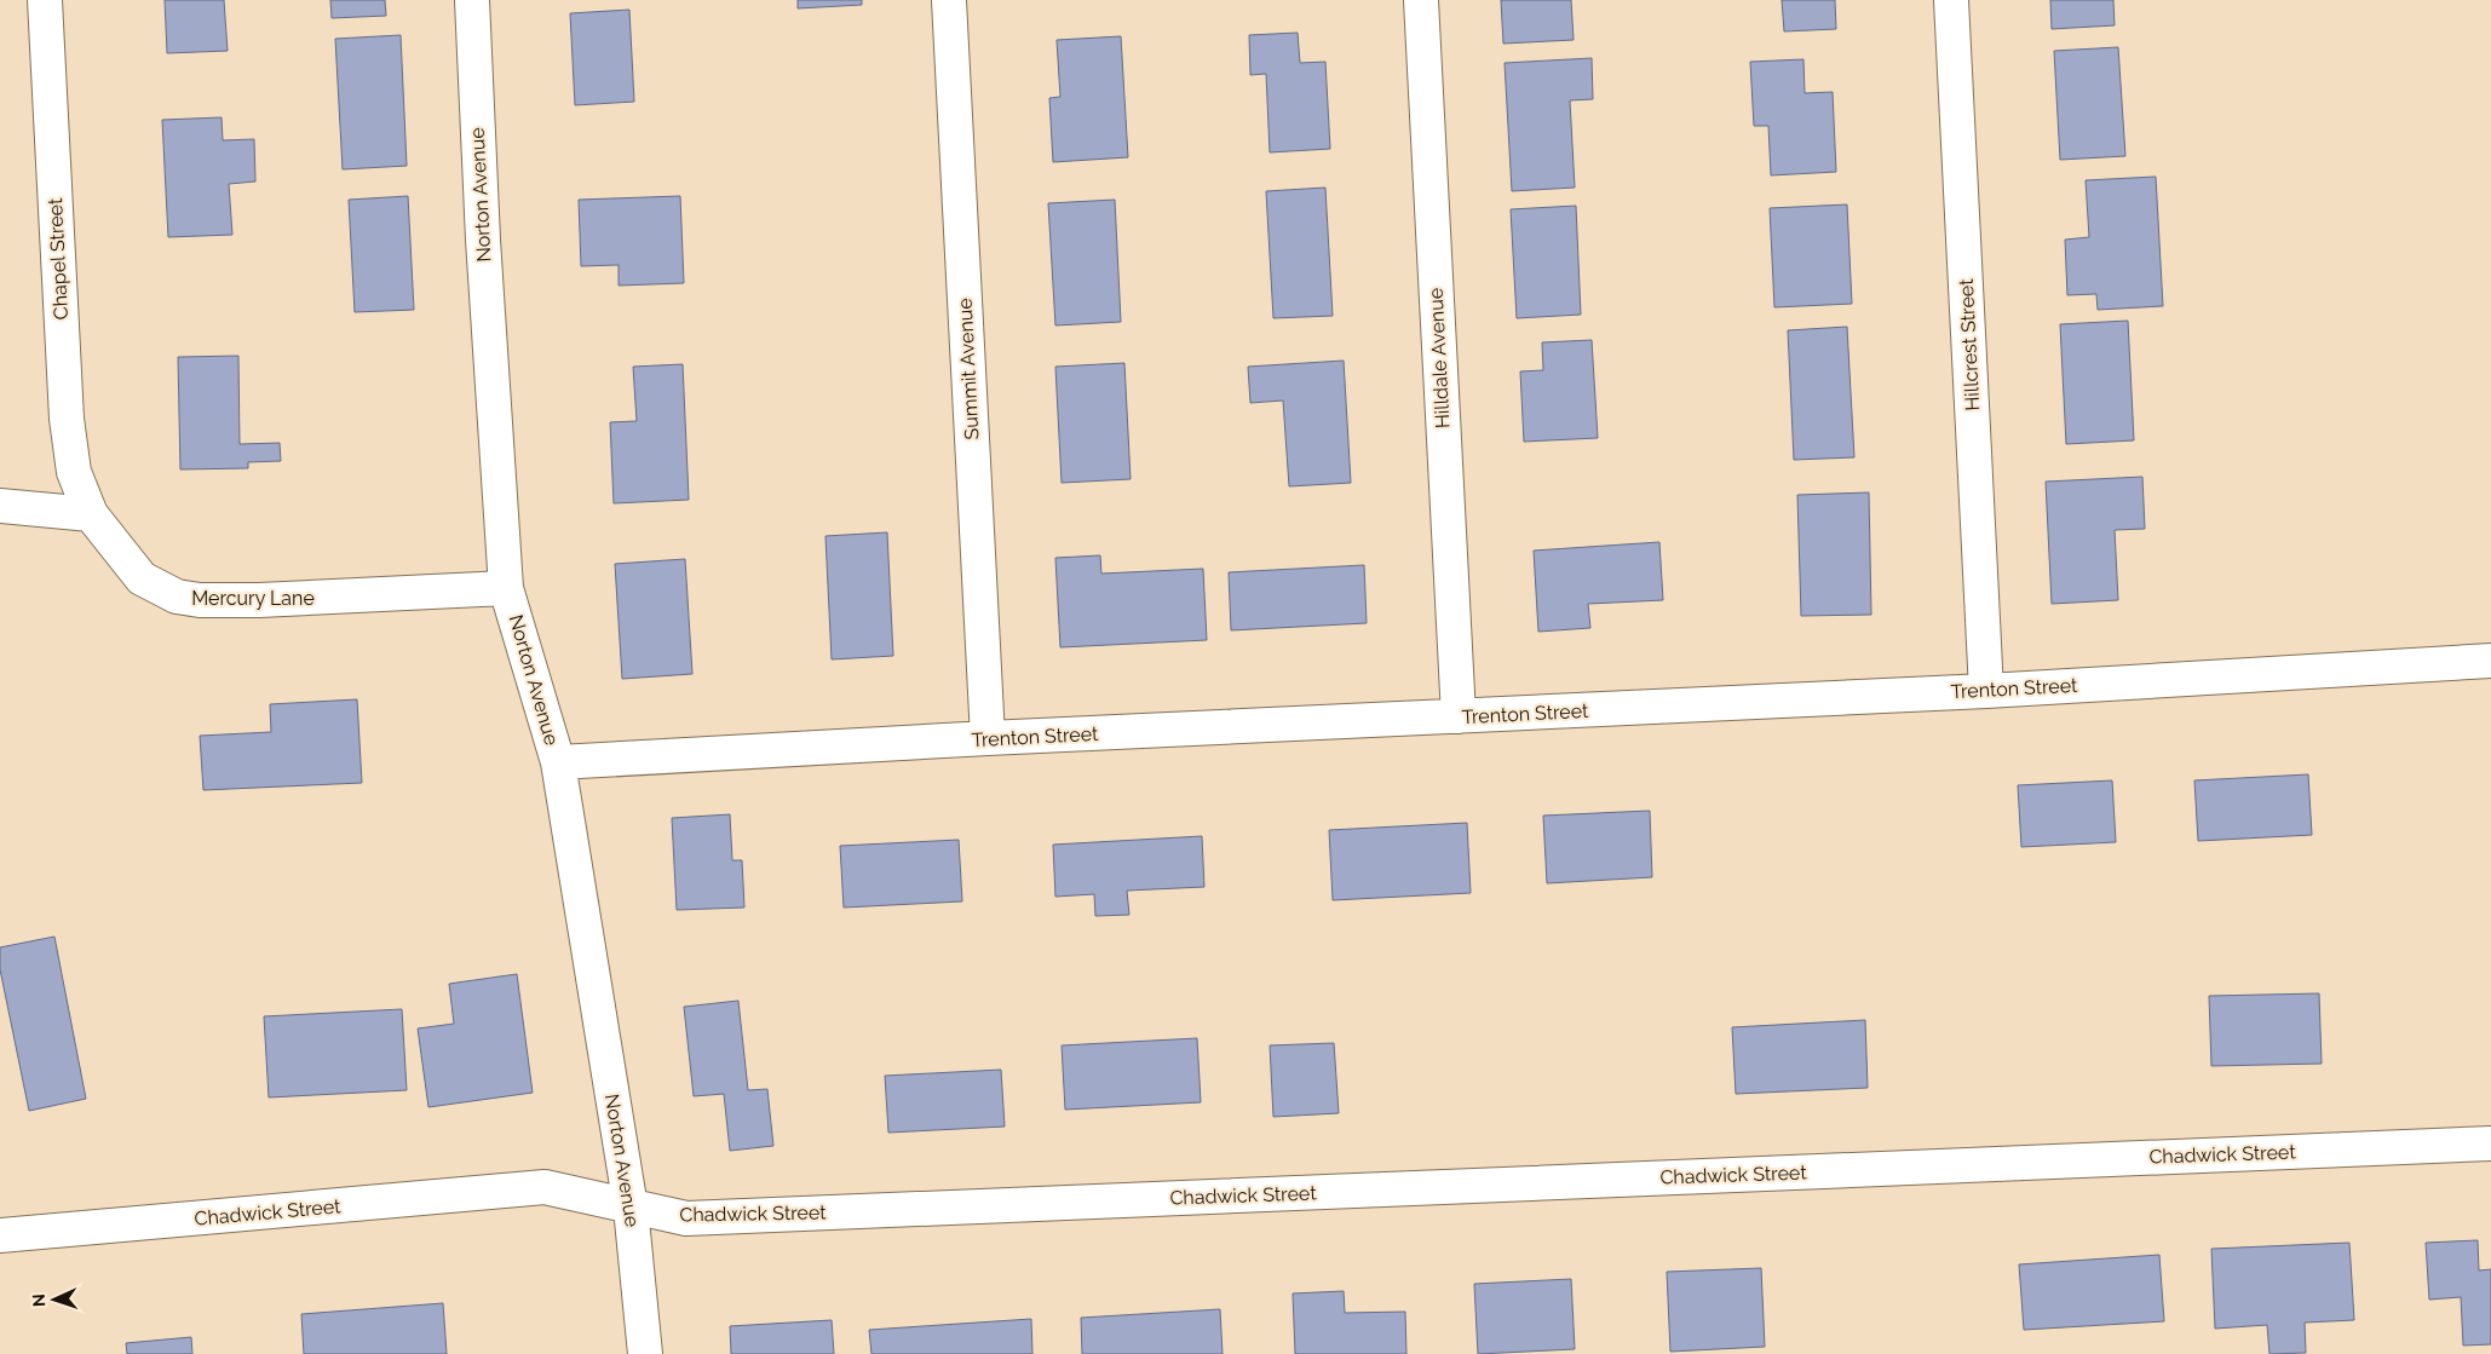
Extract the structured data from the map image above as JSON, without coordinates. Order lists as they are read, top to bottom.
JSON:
{
  "streets": {
    "street": [
      "Norton Avenue",
      "Chapel Street",
      "Hillcrest Street",
      "Hilldale Avenue",
      "Summit Avenue",
      "Mercury Lane",
      "Trenton Street",
      "Chadwick Street"
    ]
  },
  "crossings": [
    ["Norton Avenue", "Mercury Lane"],
    ["Norton Avenue", "Trenton Street"],
    ["Norton Avenue", "Chadwick Street"],
    ["Chapel Street", "Mercury Lane"],
    ["Hillcrest Street", "Trenton Street"],
    ["Hilldale Avenue", "Trenton Street"],
    ["Summit Avenue", "Trenton Street"]
  ],
  "north": "left"
}
